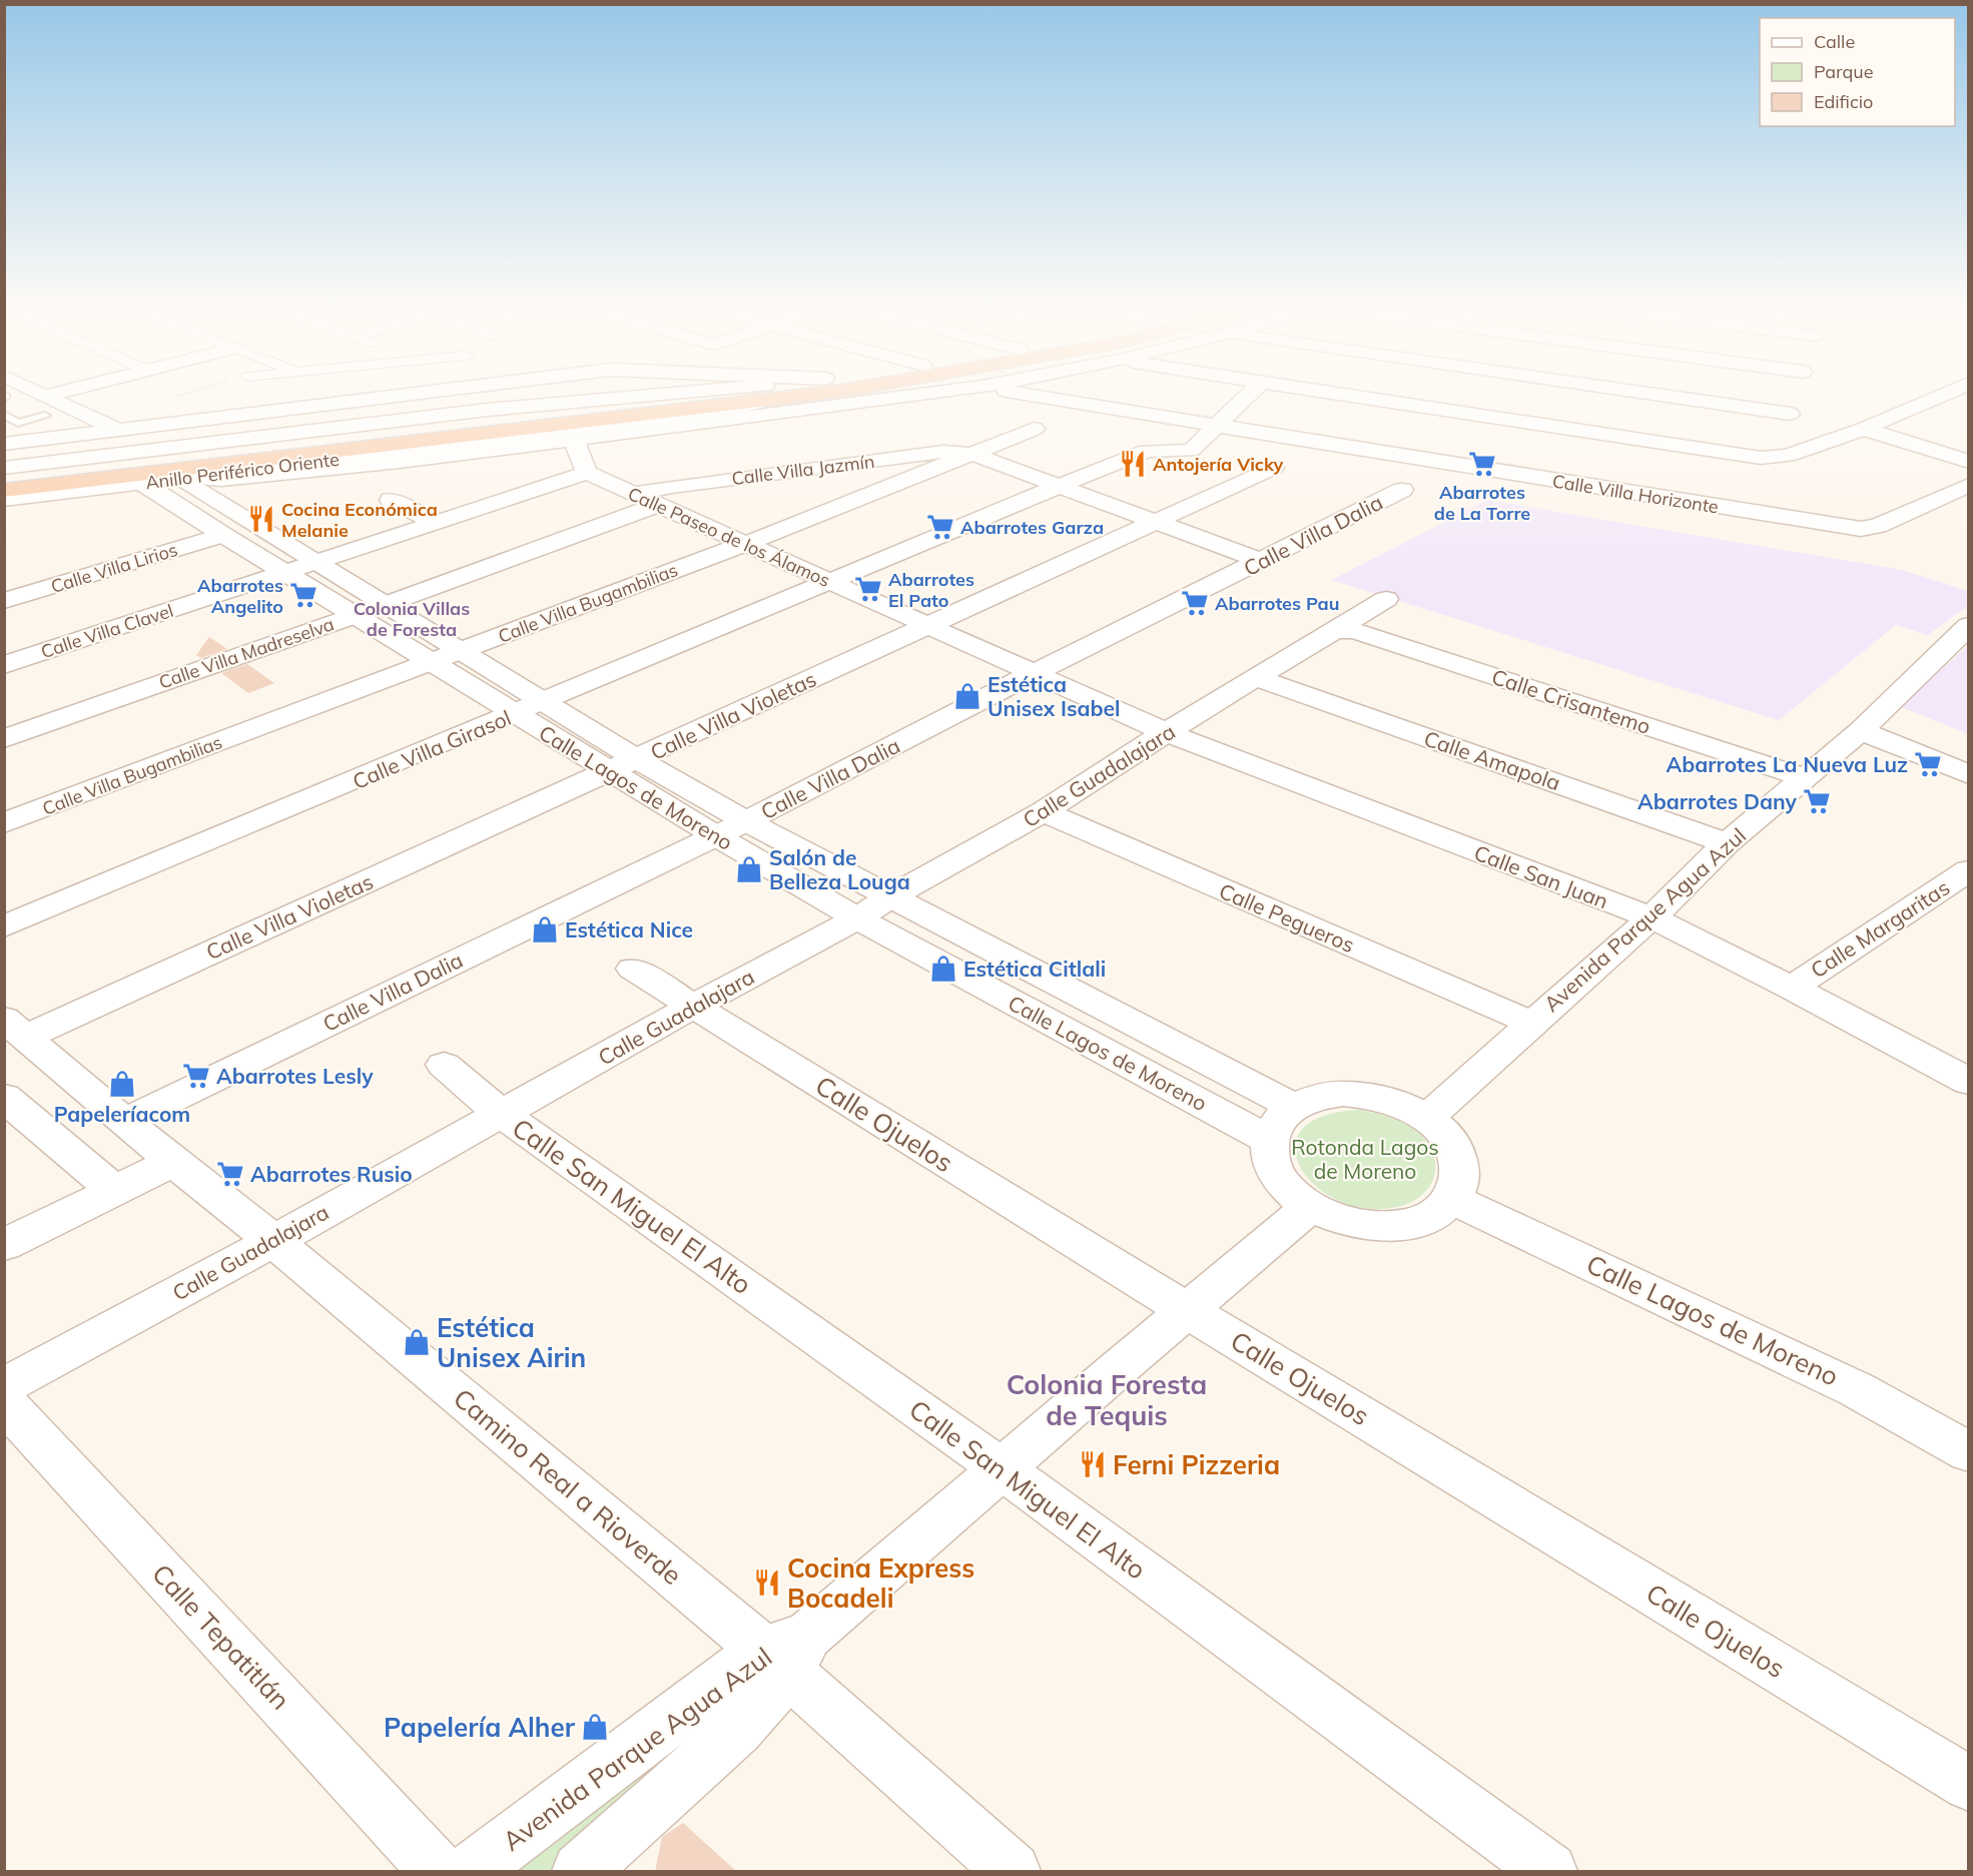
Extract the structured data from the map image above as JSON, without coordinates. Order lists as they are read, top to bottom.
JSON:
{
  "streets": {
    "highway": ["Anillo Periférico Oriente"],
    "street": [
      "Calle Villa Jazmín",
      "Calle Villa Horizonte",
      "Calle Villa Dalia",
      "Calle Paseo de los Álamos",
      "Calle Villa Lirios",
      "Calle Villa Bugambilias",
      "Calle Villa Clavel",
      "Calle Villa Madreselva",
      "Calle Crisantemo",
      "Calle Villa Violetas",
      "Calle Villa Girasol",
      "Calle Amapola",
      "Calle Guadalajara",
      "Calle Lagos de Moreno",
      "Calle San Juan",
      "Calle Pegueros",
      "Avenida Parque Agua Azul",
      "Calle Margaritas",
      "Calle Ojuelos",
      "Calle San Miguel El Alto",
      "Camino Real a Rioverde",
      "Calle Tepatitlán"
    ]
  },
  "crossings": [
    ["Calle Villa Jazmín", "Calle Paseo de los Álamos"],
    ["Calle Villa Jazmín", "Calle Villa Bugambilias"],
    ["Anillo Periférico Oriente", "Calle Lagos de Moreno"],
    ["Calle Villa Horizonte", "Calle Villa Girasol"],
    ["Calle Villa Dalia", "Calle Paseo de los Álamos"],
    ["Calle Villa Dalia", "Calle Lagos de Moreno"],
    ["Calle Villa Dalia", "Camino Real a Rioverde"],
    ["Calle Paseo de los Álamos", "Calle Villa Bugambilias"],
    ["Calle Paseo de los Álamos", "Calle Villa Clavel"],
    ["Calle Paseo de los Álamos", "Calle Villa Madreselva"],
    ["Calle Paseo de los Álamos", "Calle Villa Violetas"],
    ["Calle Paseo de los Álamos", "Calle Villa Girasol"],
    ["Calle Paseo de los Álamos", "Calle Guadalajara"],
    ["Calle Paseo de los Álamos", "Calle San Juan"],
    ["Calle Villa Lirios", "Calle Lagos de Moreno"],
    ["Calle Villa Bugambilias", "Calle Lagos de Moreno"],
    ["Calle Villa Clavel", "Calle Lagos de Moreno"],
    ["Calle Villa Madreselva", "Calle Lagos de Moreno"],
    ["Calle Crisantemo", "Calle Guadalajara"],
    ["Calle Crisantemo", "Avenida Parque Agua Azul"],
    ["Calle Villa Violetas", "Calle Lagos de Moreno"],
    ["Calle Villa Violetas", "Camino Real a Rioverde"],
    ["Calle Villa Girasol", "Calle Lagos de Moreno"],
    ["Calle Amapola", "Calle Guadalajara"],
    ["Calle Amapola", "Avenida Parque Agua Azul"],
    ["Calle Guadalajara", "Calle Lagos de Moreno"],
    ["Calle Guadalajara", "Calle San Juan"],
    ["Calle Guadalajara", "Calle Pegueros"],
    ["Calle Guadalajara", "Calle Ojuelos"],
    ["Calle Guadalajara", "Calle San Miguel El Alto"],
    ["Calle Guadalajara", "Camino Real a Rioverde"],
    ["Calle Lagos de Moreno", "Avenida Parque Agua Azul"],
    ["Calle San Juan", "Avenida Parque Agua Azul"],
    ["Calle San Juan", "Calle Margaritas"],
    ["Calle Pegueros", "Avenida Parque Agua Azul"],
    ["Avenida Parque Agua Azul", "Calle Ojuelos"],
    ["Avenida Parque Agua Azul", "Calle San Miguel El Alto"],
    ["Avenida Parque Agua Azul", "Camino Real a Rioverde"]
  ],
  "districts": ["Colonia Villas de Foresta", "Colonia Foresta de Tequis"],
  "parks": ["Rotonda Lagos de Moreno"],
  "places": {
    "restaurant": [
      "Antojería Vicky",
      "Cocina Económica Melanie",
      "Ferni Pizzeria",
      "Cocina Express Bocadeli"
    ],
    "supermarket": [
      "Abarrotes de La Torre",
      "Abarrotes Garza",
      "Abarrotes El Pato",
      "Abarrotes Angelito",
      "Abarrotes Pau",
      "Abarrotes La Nueva Luz",
      "Abarrotes Dany",
      "Abarrotes Lesly",
      "Abarrotes Rusio"
    ],
    "shop": [
      "Estética Unisex Isabel",
      "Salón de Belleza Louga",
      "Estética Nice",
      "Estética Citlali",
      "Papeleríacom",
      "Estética Unisex Airin",
      "Papelería Alher"
    ]
  },
  "legend": ["Calle", "Parque", "Edificio"]
}
